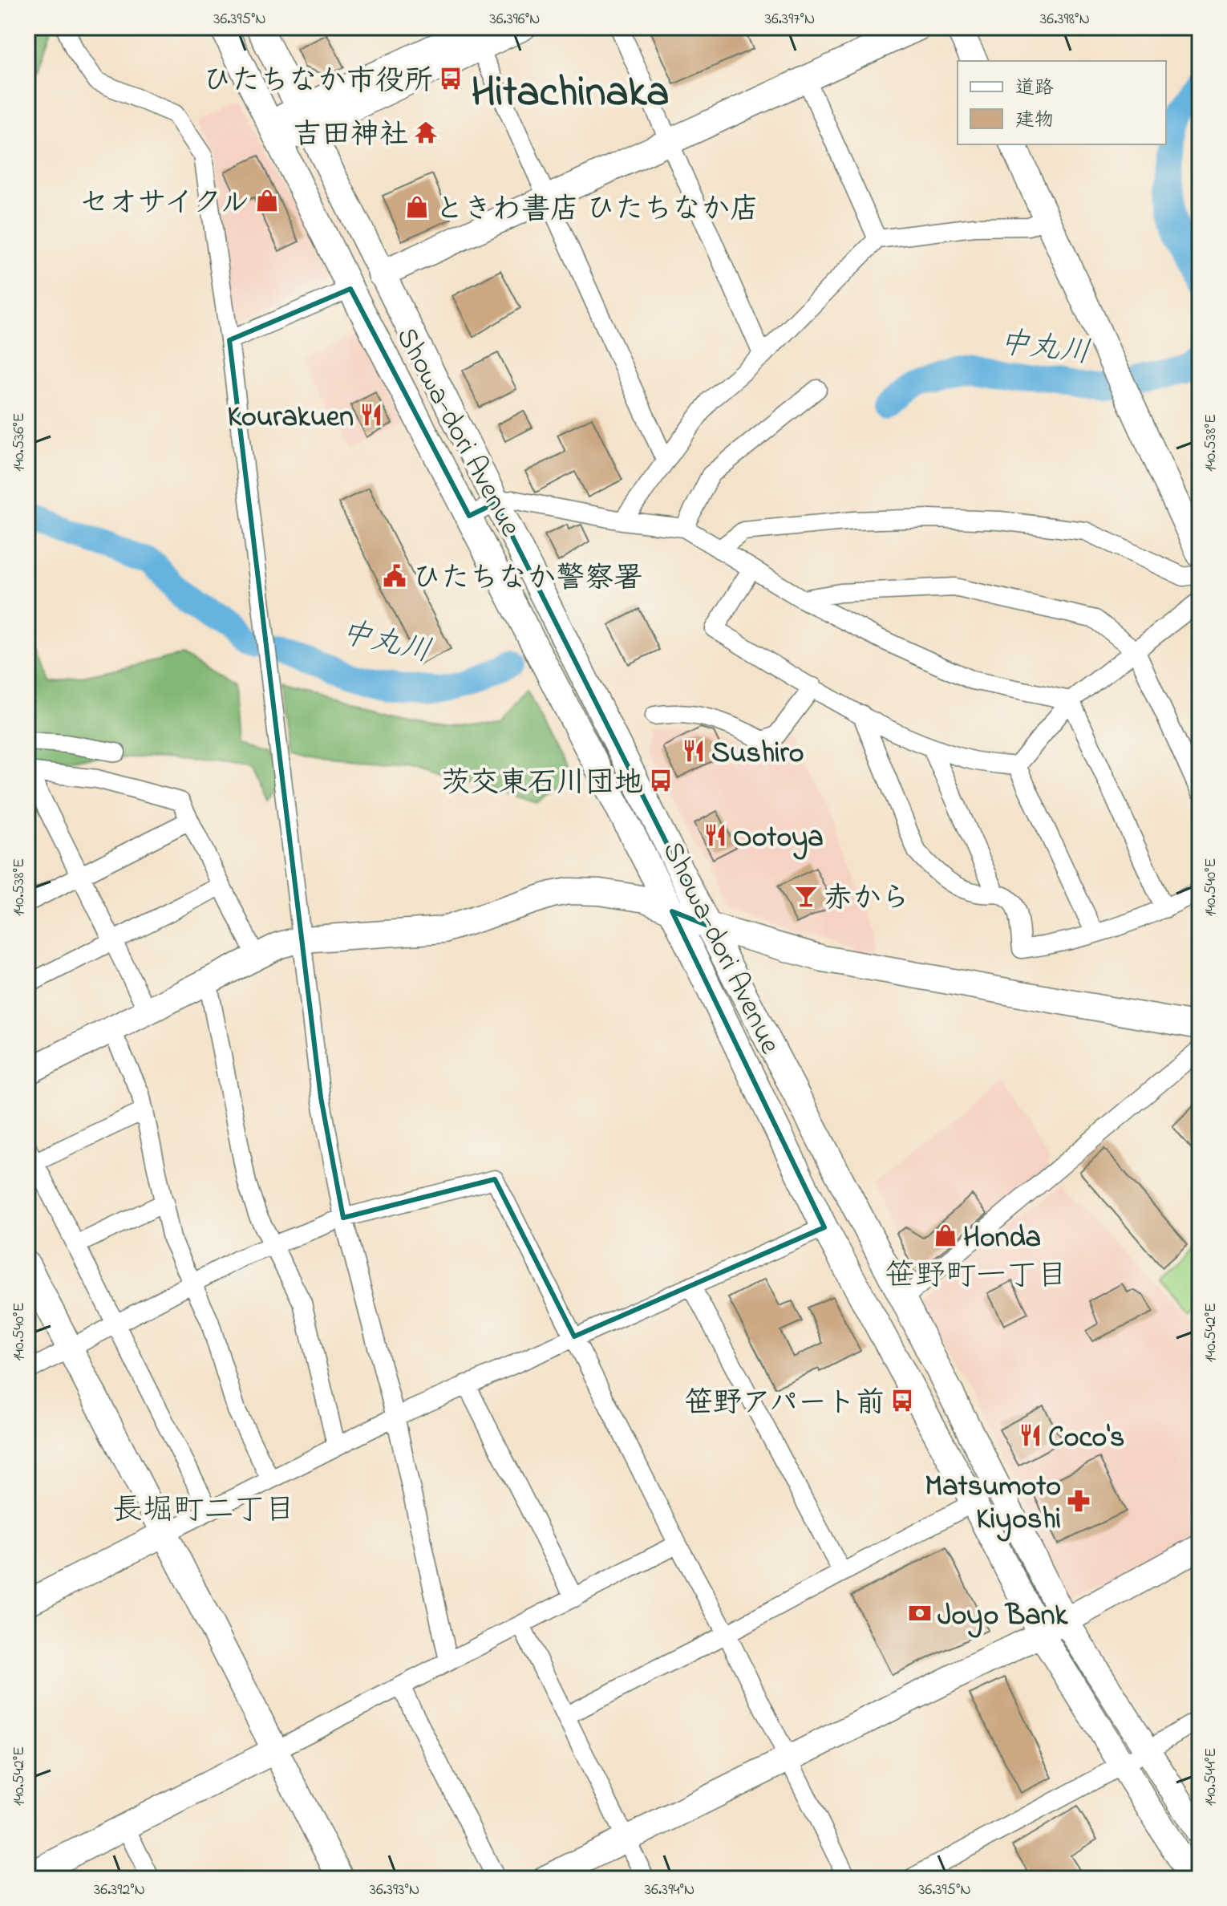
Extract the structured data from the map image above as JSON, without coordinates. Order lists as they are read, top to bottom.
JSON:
{
  "streets": {
    "street": ["Showa-dori Avenue"]
  },
  "districts": ["Hitachinaka", "笹野町一丁目", "長堀町二丁目"],
  "water": ["中丸川"],
  "places": {
    "bus stop": ["ひたちなか市役所", "茨交東石川団地", "笹野アパート前"],
    "temple": ["吉田神社"],
    "shop": ["セオサイクル", "ときわ書店 ひたちなか店", "Honda"],
    "restaurant": [
      "Kourakuen",
      "Sushiro",
      "Ootoya",
      "Coco's"
    ],
    "public building": ["ひたちなか警察署"],
    "bar": ["赤から"],
    "pharmacy": ["Matsumoto Kiyoshi"],
    "bank": ["Joyo Bank"]
  },
  "legend": ["道路", "建物"],
  "coordinates": [
    "36.395°N",
    "36.396°N",
    "36.397°N",
    "36.398°N",
    "140.536°E",
    "140.538°E",
    "140.540°E",
    "140.542°E",
    "140.544°E",
    "36.392°N",
    "36.393°N",
    "36.394°N"
  ]
}
